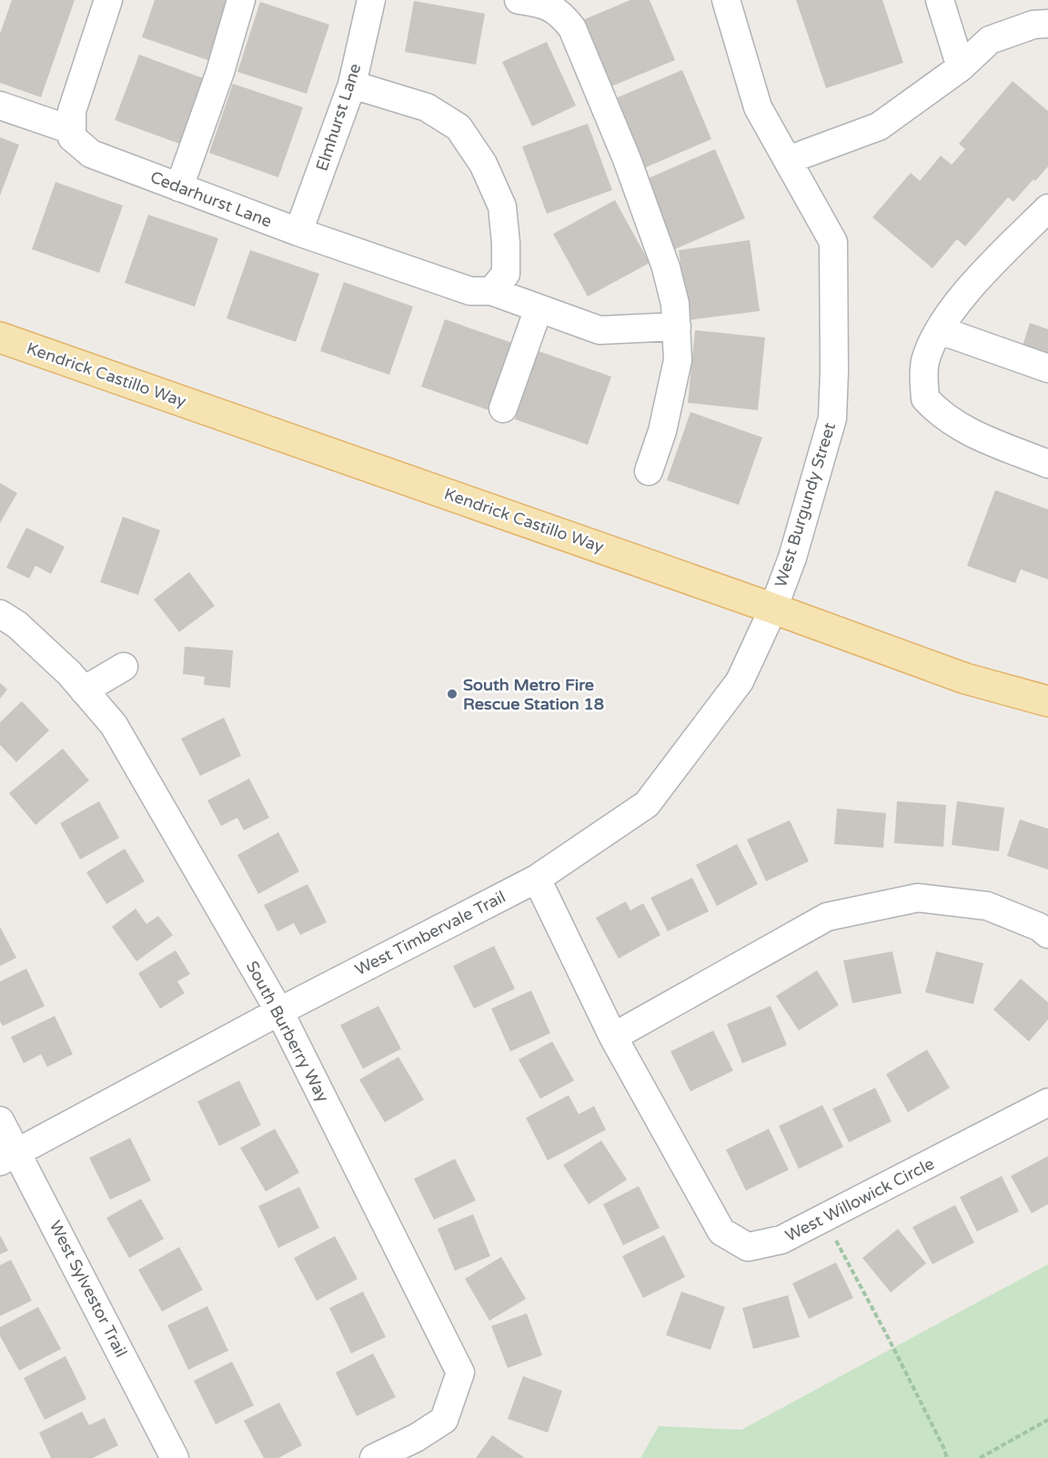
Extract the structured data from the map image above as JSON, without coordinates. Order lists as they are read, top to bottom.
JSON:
{
  "streets": {
    "main road": ["Kendrick Castillo Way"],
    "street": [
      "Elmhurst Lane",
      "Cedarhurst Lane",
      "West Burgundy Street",
      "West Timbervale Trail",
      "South Burberry Way",
      "West Willowick Circle",
      "West Sylvestor Trail"
    ]
  },
  "crossings": [
    ["Elmhurst Lane", "Cedarhurst Lane"],
    ["Kendrick Castillo Way", "West Burgundy Street"],
    ["Kendrick Castillo Way", "West Timbervale Trail"],
    ["West Burgundy Street", "West Timbervale Trail"],
    ["West Timbervale Trail", "South Burberry Way"],
    ["West Timbervale Trail", "West Willowick Circle"],
    ["West Timbervale Trail", "West Sylvestor Trail"]
  ],
  "places": ["South Metro Fire Rescue Station 18"]
}
